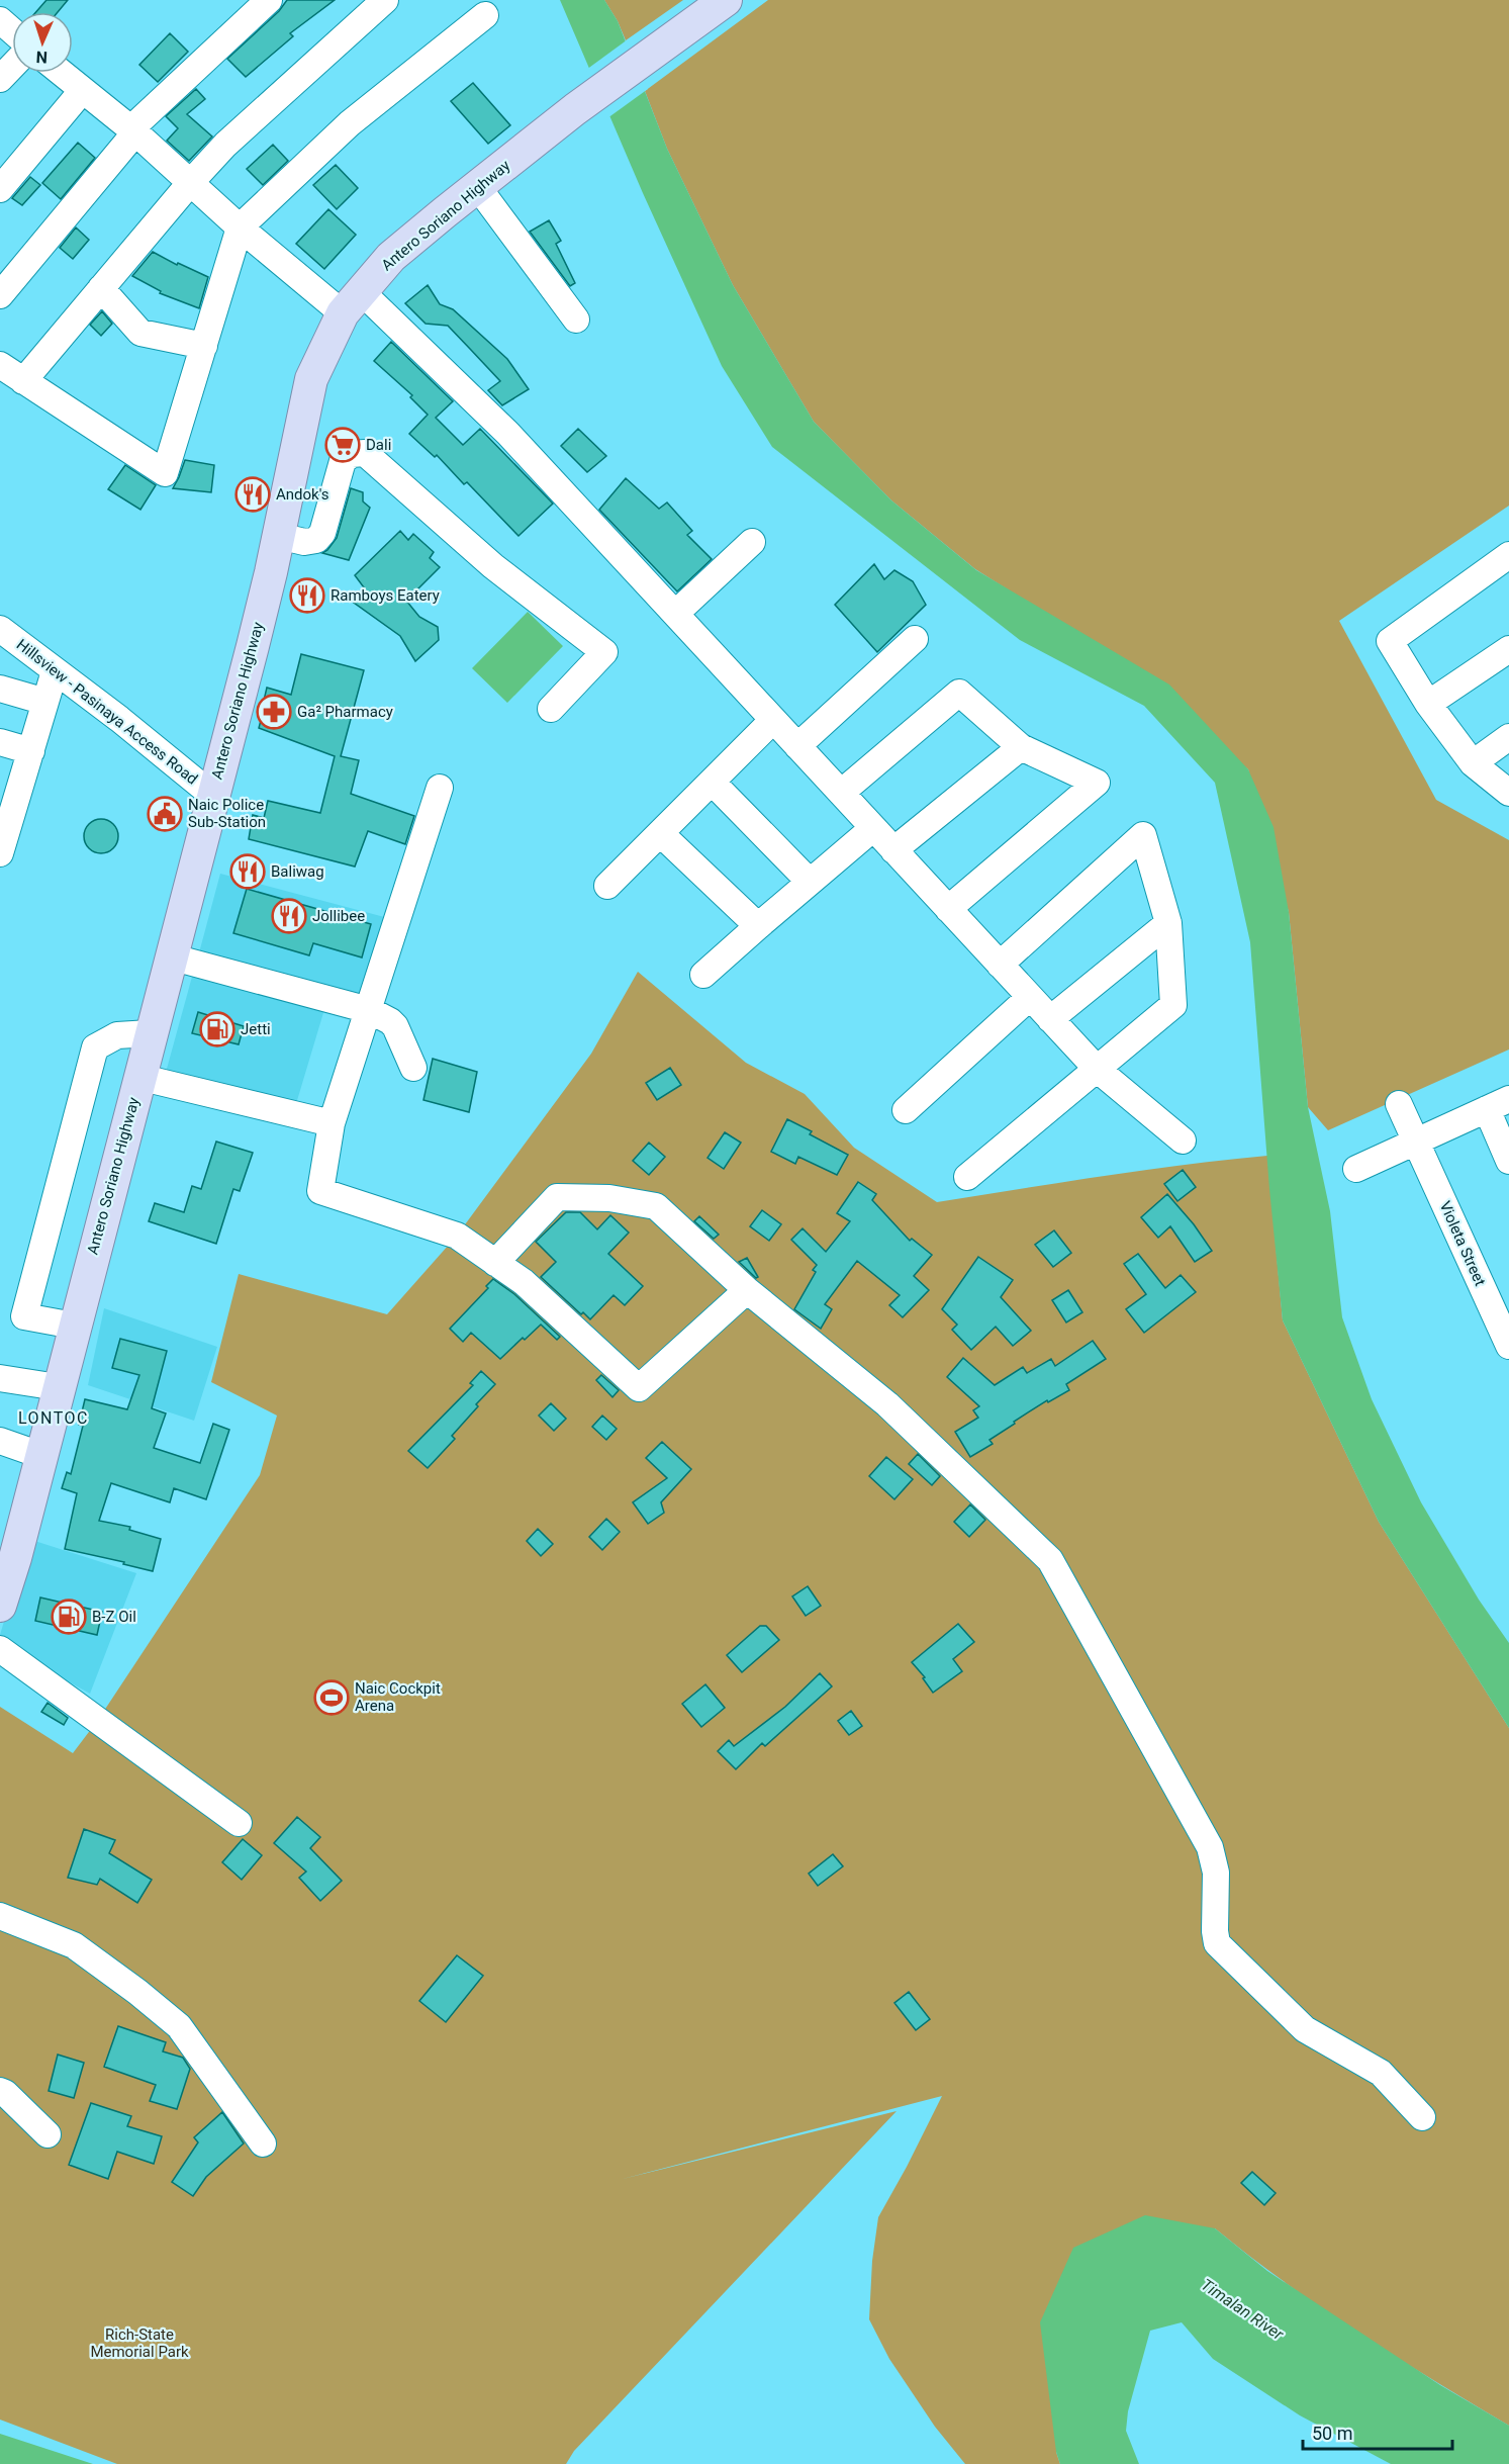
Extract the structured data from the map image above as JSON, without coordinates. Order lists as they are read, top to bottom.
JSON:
{
  "streets": {
    "main road": ["Antero Soriano Highway"],
    "street": ["Hillsview - Pasinaya Access Road", "Violeta Street"]
  },
  "crossings": [
    ["Antero Soriano Highway", "Hillsview - Pasinaya Access Road"]
  ],
  "districts": ["LONTOC"],
  "water": ["Timalan River"],
  "parks": ["Rich-State Memorial Park"],
  "places": {
    "supermarket": ["Dali"],
    "restaurant": [
      "Andok's",
      "Ramboys Eatery",
      "Baliwag",
      "Jollibee"
    ],
    "pharmacy": ["Ga² Pharmacy"],
    "public building": ["Naic Police Sub-Station"],
    "fuel station": ["Jetti", "B-Z Oil"],
    "sports": ["Naic Cockpit Arena"]
  },
  "scale_bar": "50 m",
  "north": "bottom"
}
